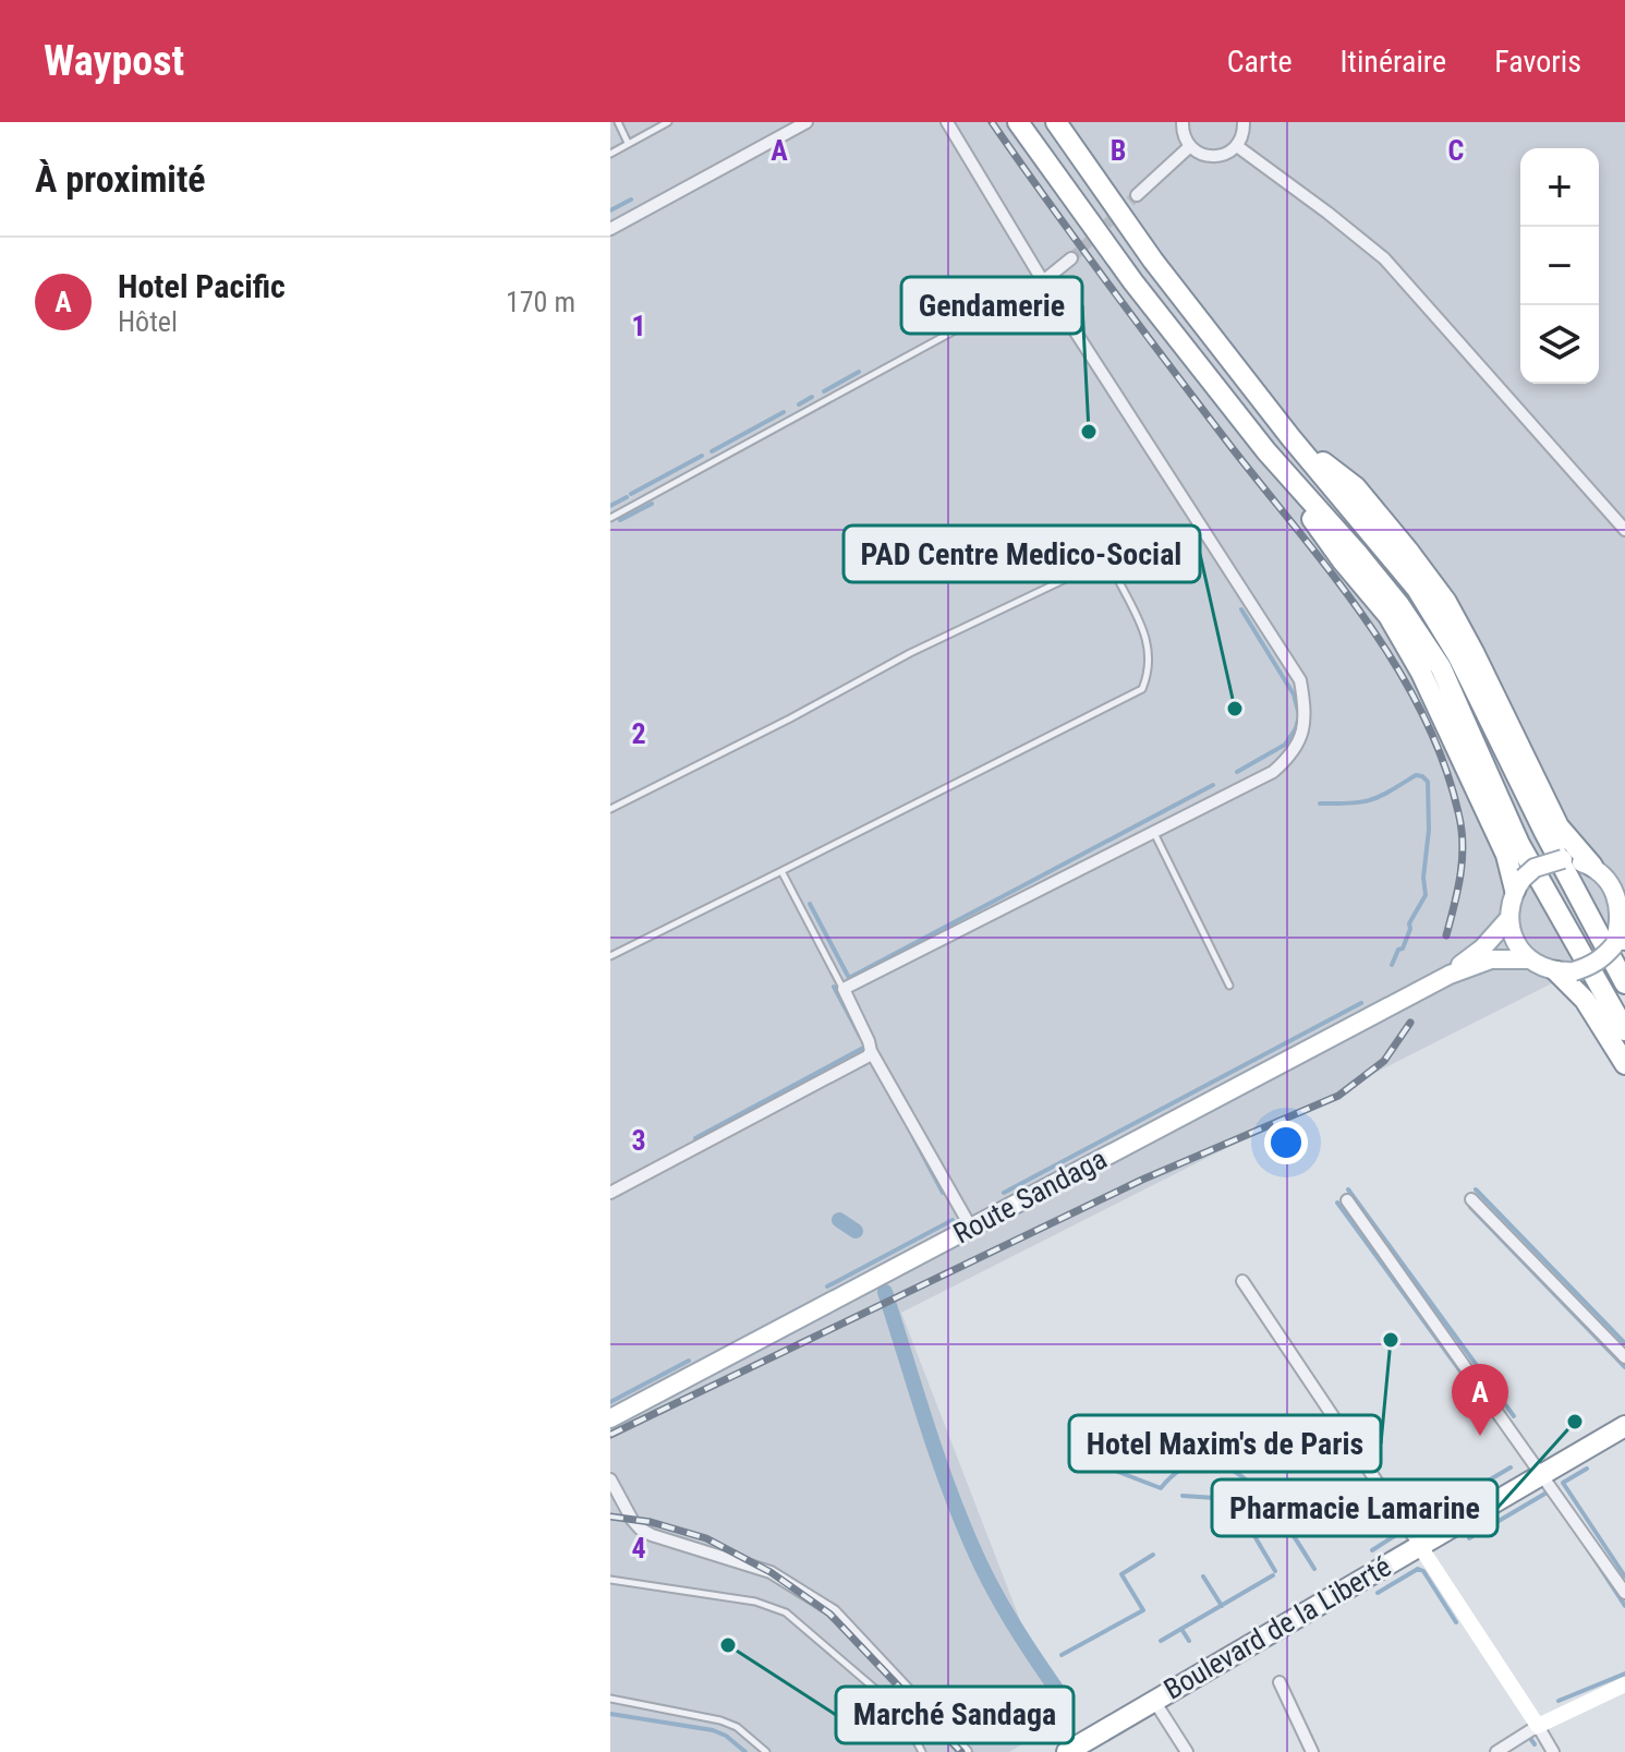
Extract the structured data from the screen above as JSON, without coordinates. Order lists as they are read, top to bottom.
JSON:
{
  "streets": {
    "highway": ["Boulevard de la Liberté"],
    "main road": ["Route Sandaga"]
  },
  "places": [
    "Gendamerie",
    "PAD Centre Medico-Social",
    "Hotel Maxim's de Paris",
    "Pharmacie Lamarine",
    "Marché Sandaga"
  ],
  "page": {
    "header": "Waypost",
    "nav": ["Carte", "Itinéraire", "Favoris"],
    "heading": "À proximité",
    "map_buttons": ["+", "−"],
    "list": [
      {
        "mark": "A",
        "name": "Hotel Pacific",
        "note": "Hôtel",
        "value": "170 m"
      }
    ],
    "pins": "A"
  },
  "grid": {
    "columns": ["A", "B", "C"],
    "rows": [
      "1",
      "2",
      "3",
      "4"
    ]
  }
}
